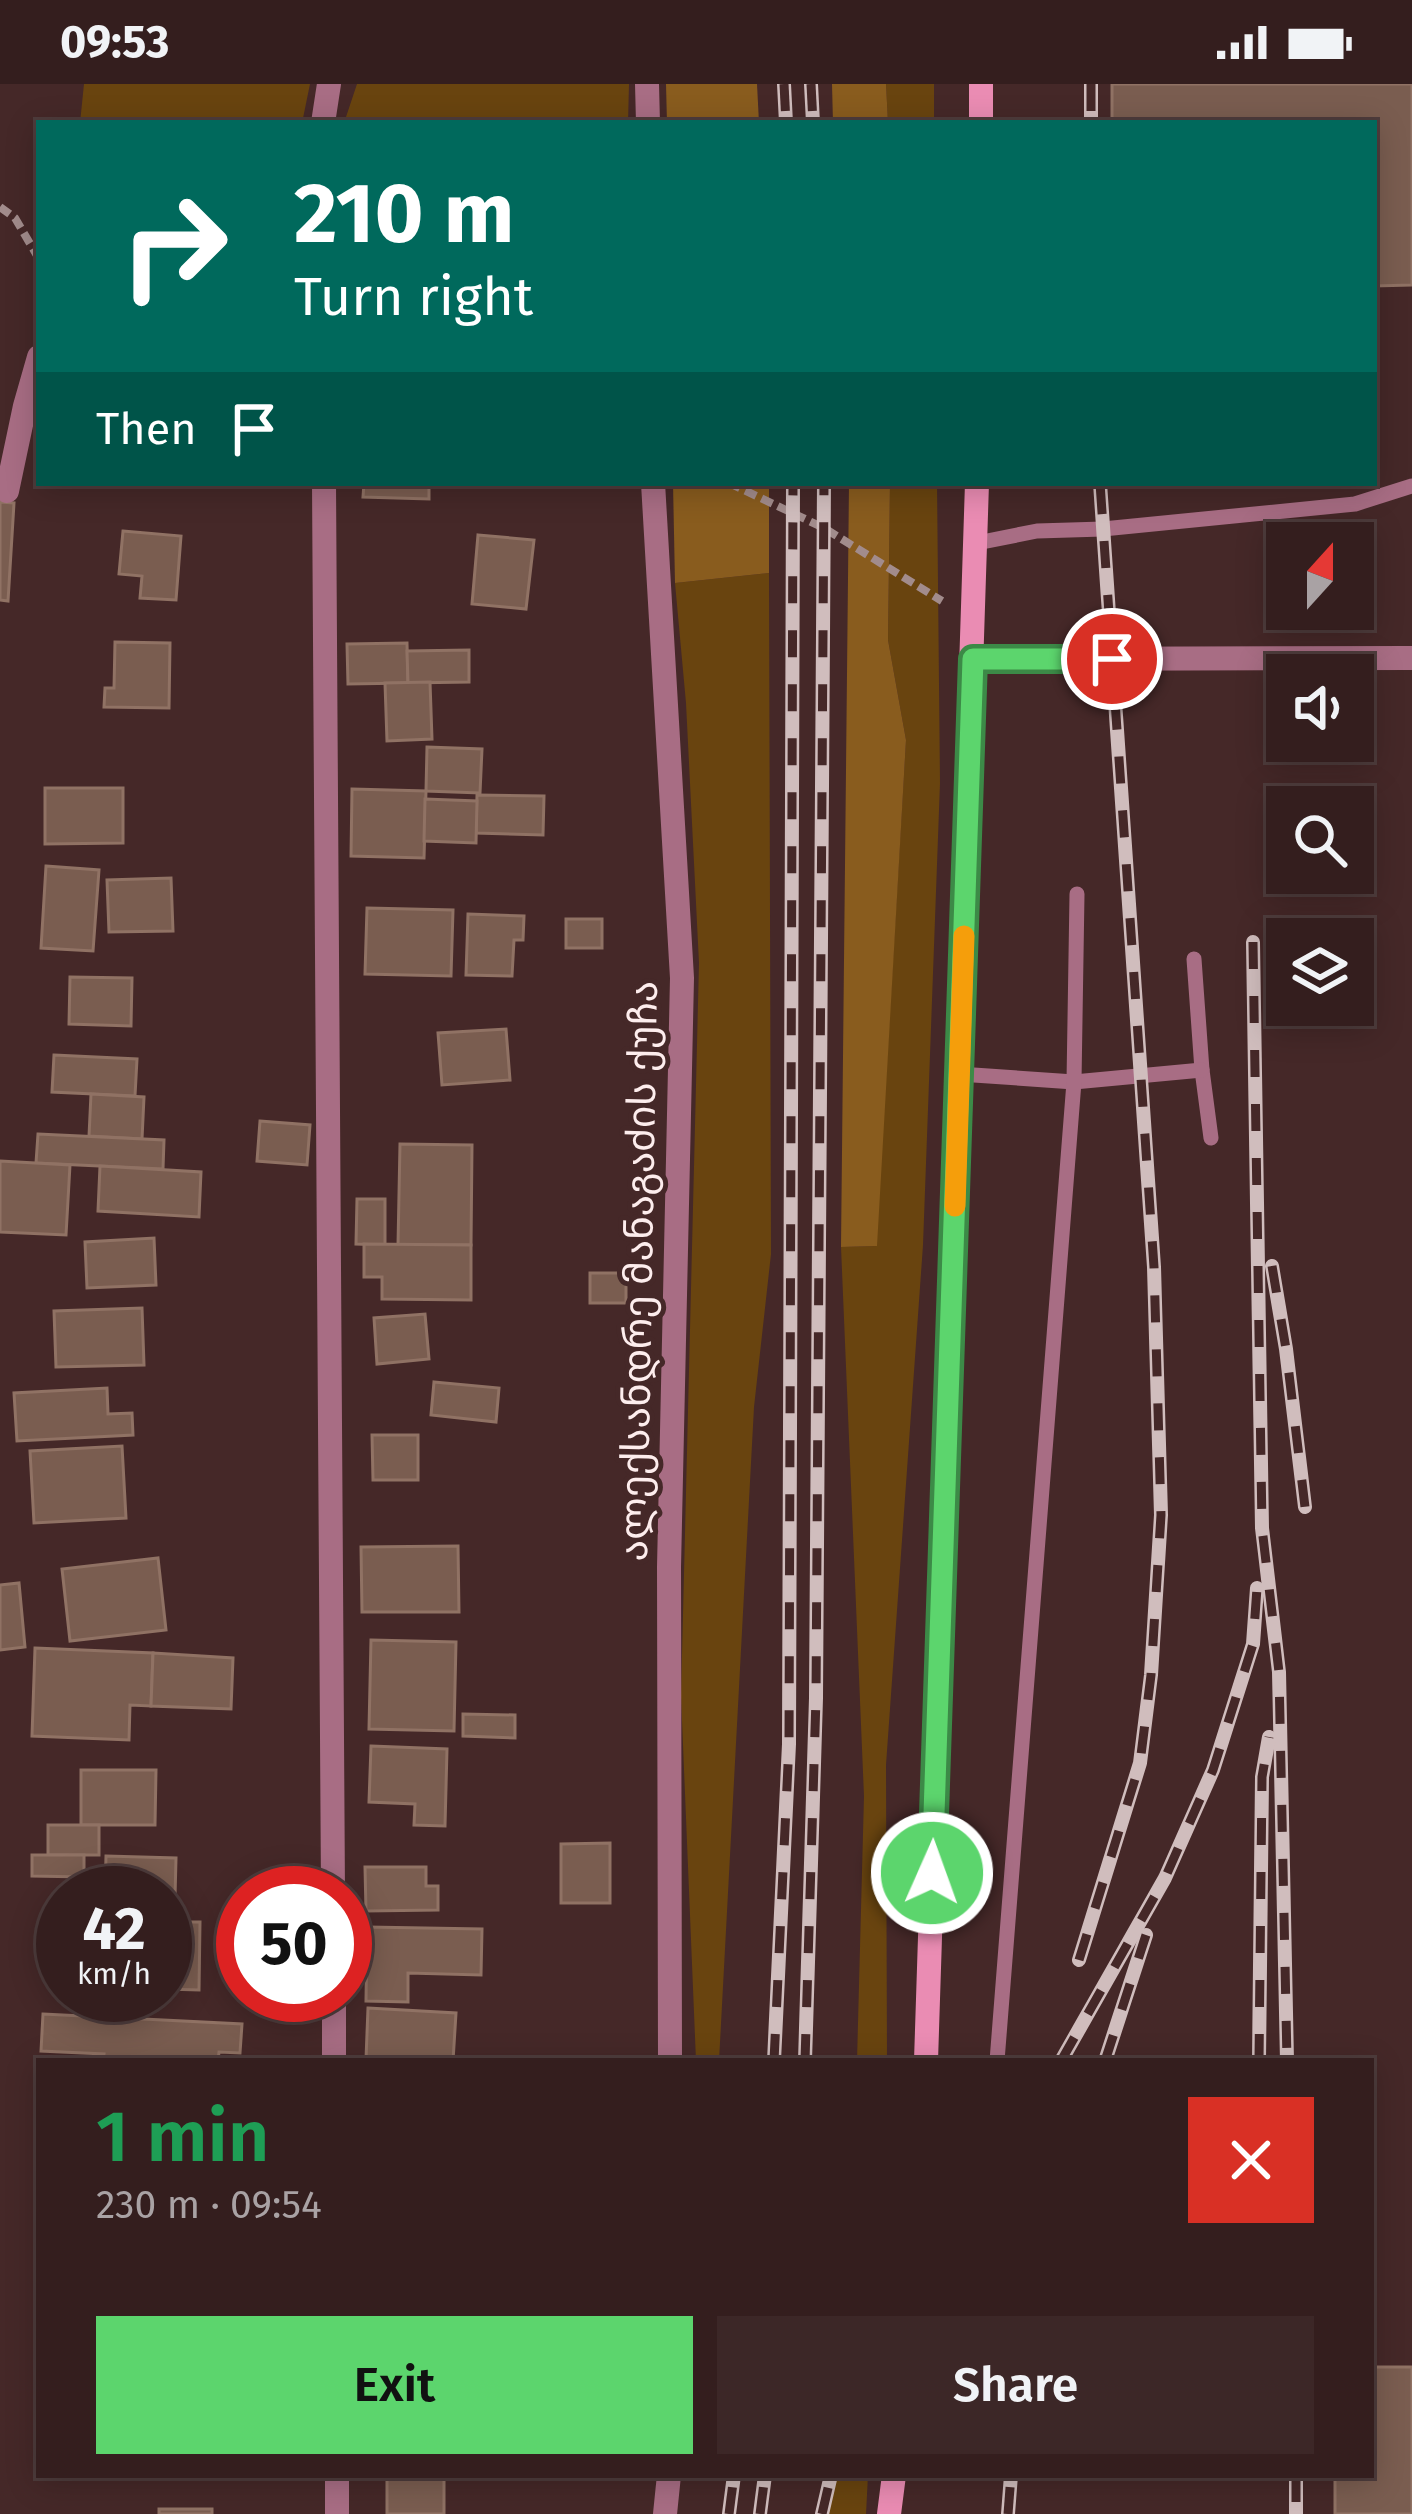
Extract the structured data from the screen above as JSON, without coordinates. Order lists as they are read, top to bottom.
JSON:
{
  "streets": {
    "street": ["ალექსანდრე მანაგაძის ქუჩა"]
  },
  "north": "top",
  "page": {
    "status": "09:53",
    "turn": ["210 m", "Turn right"],
    "then": "Then",
    "speed": "42 km/h",
    "limit": "50",
    "heading": ["1 min", "230 m · 09:54"],
    "buttons": ["Exit", "Share"]
  }
}
